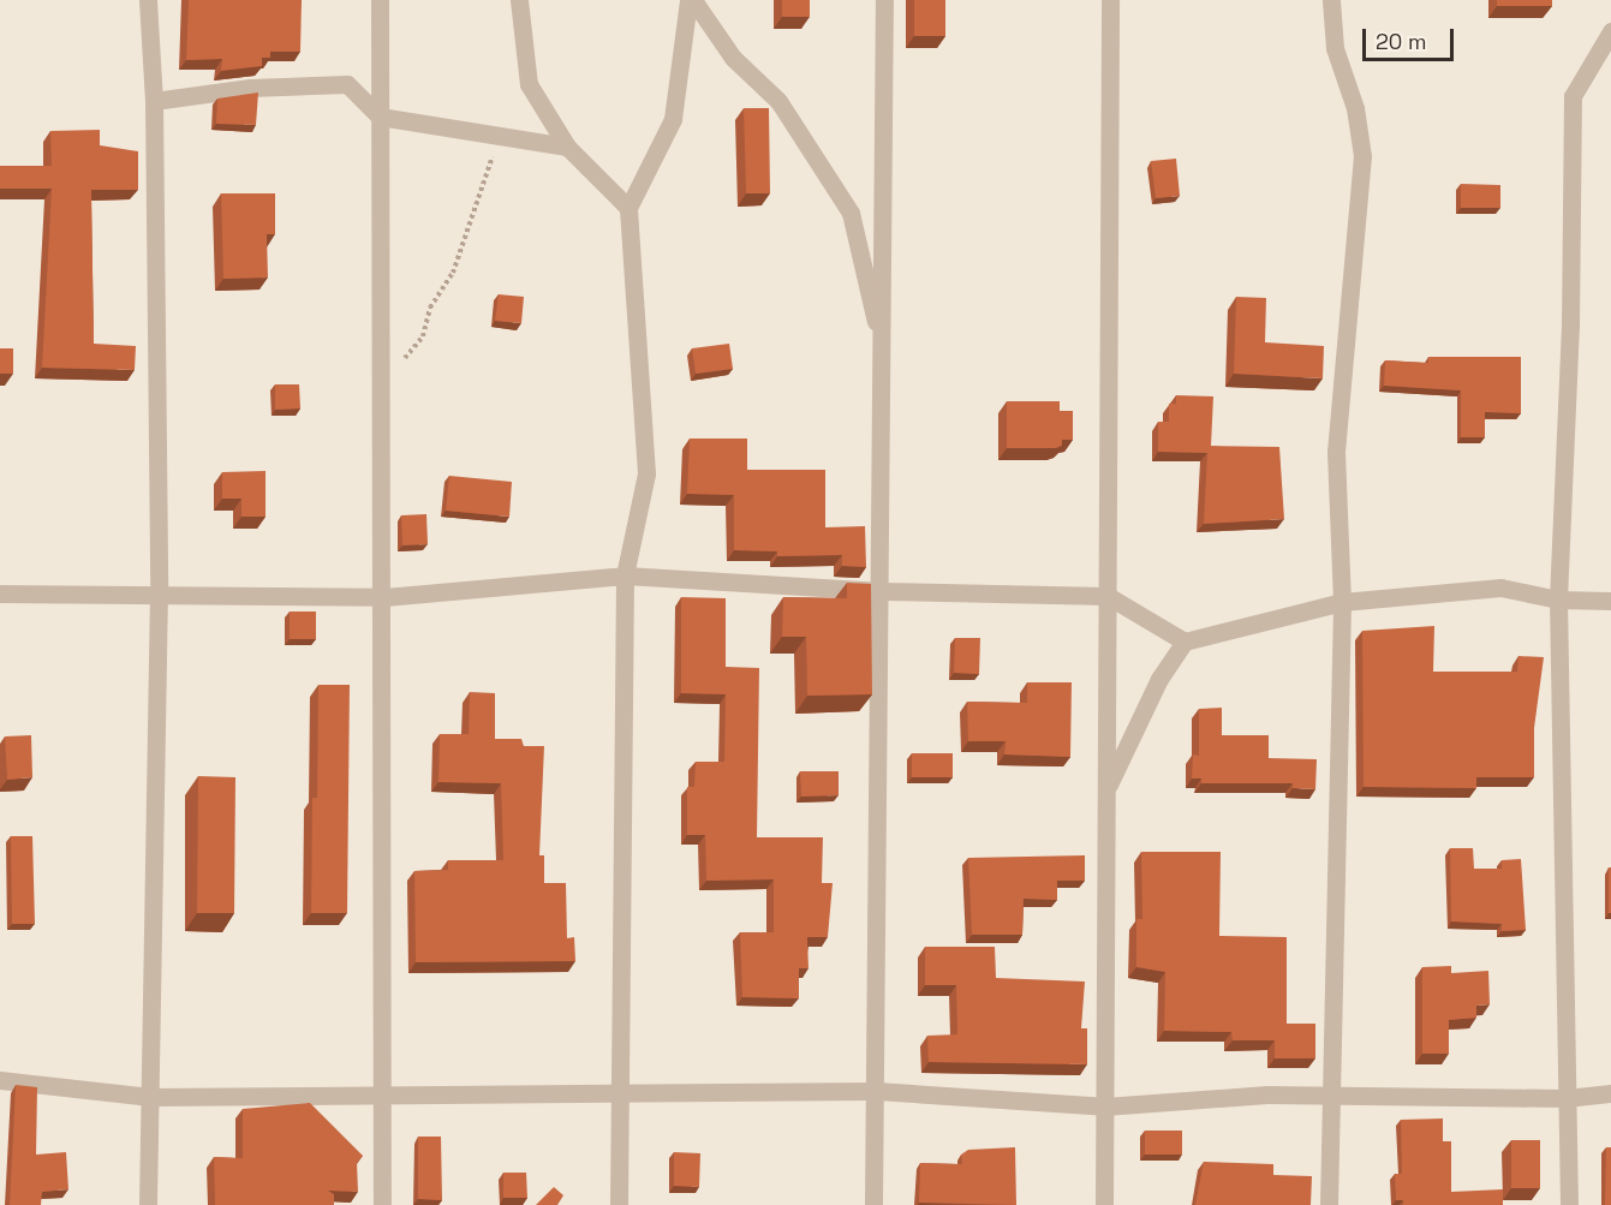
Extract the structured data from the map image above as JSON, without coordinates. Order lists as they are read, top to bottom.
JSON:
{
  "scale_bar": "20 m"
}
